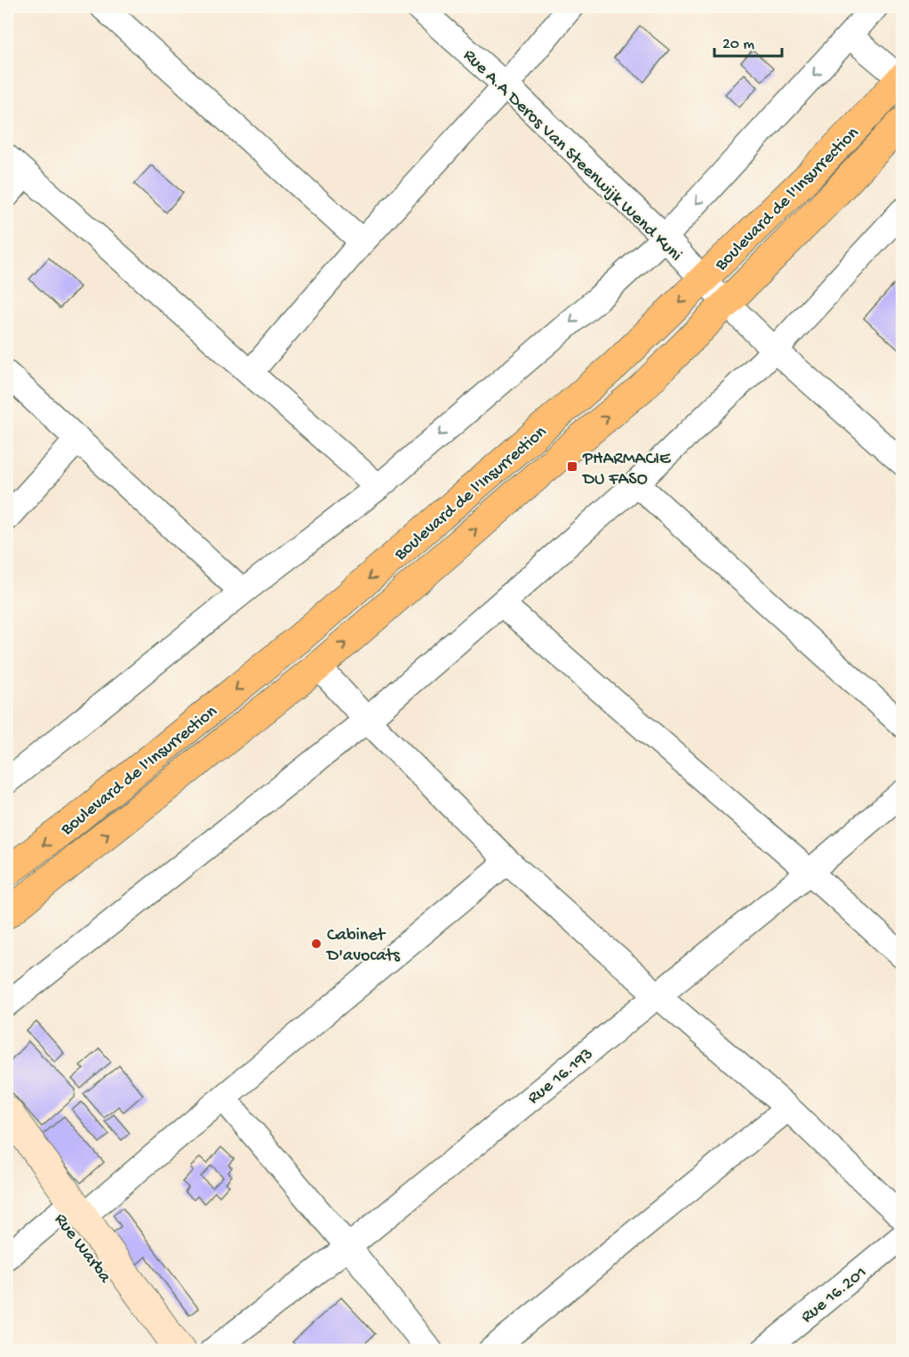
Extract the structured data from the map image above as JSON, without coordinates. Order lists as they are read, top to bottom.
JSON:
{
  "streets": {
    "main road": ["Boulevard de l'Insurrection", "Rue Warba"],
    "street": ["Rue A.A Deros Van Steenwijk Wend Kuni", "Rue 16.193", "Rue 16.201"]
  },
  "crossings": [
    ["Rue A.A Deros Van Steenwijk Wend Kuni", "Boulevard de l'Insurrection"]
  ],
  "places": {
    "transit": ["PHARMACIE DU FASO"],
    "other": ["Cabinet D'avocats"]
  },
  "scale_bar": "20 m"
}
